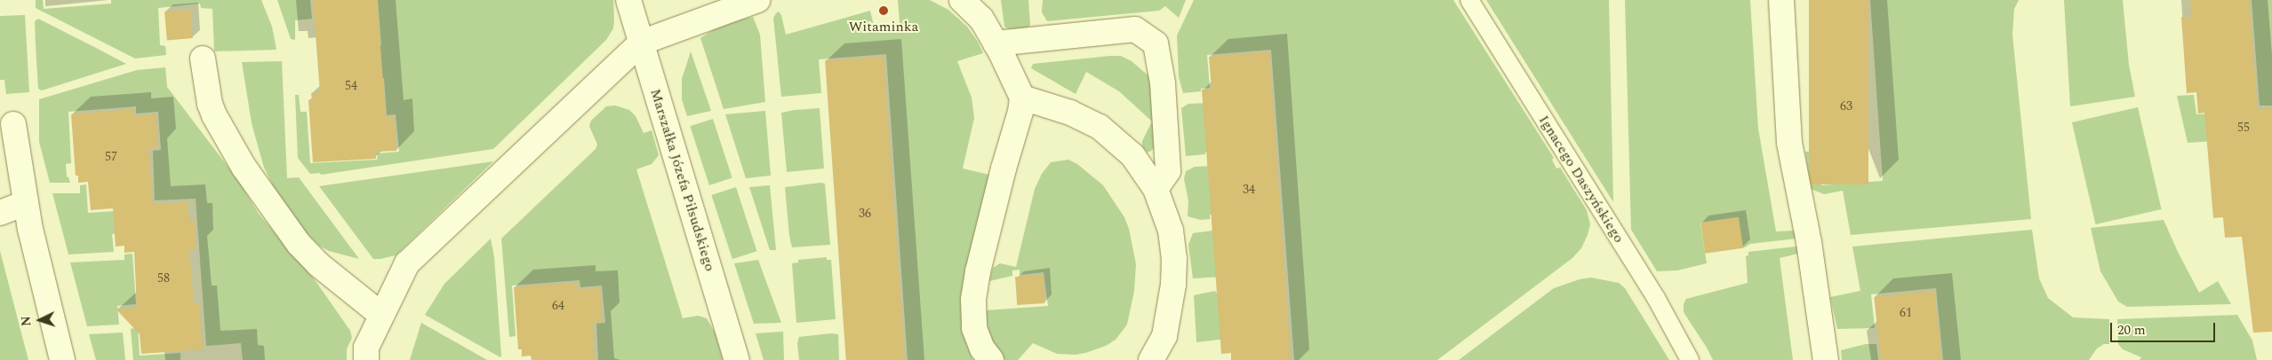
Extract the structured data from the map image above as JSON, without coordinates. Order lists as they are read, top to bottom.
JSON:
{
  "streets": {
    "street": ["Marszałka Józefa Piłsudskiego"],
    "lane": ["Ignacego Daszyńskiego"]
  },
  "places": ["Witaminka"],
  "house_numbers": [
    "54",
    "63",
    "55",
    "57",
    "34",
    "36",
    "58",
    "64",
    "61"
  ],
  "scale_bar": "20 m",
  "north": "left"
}
